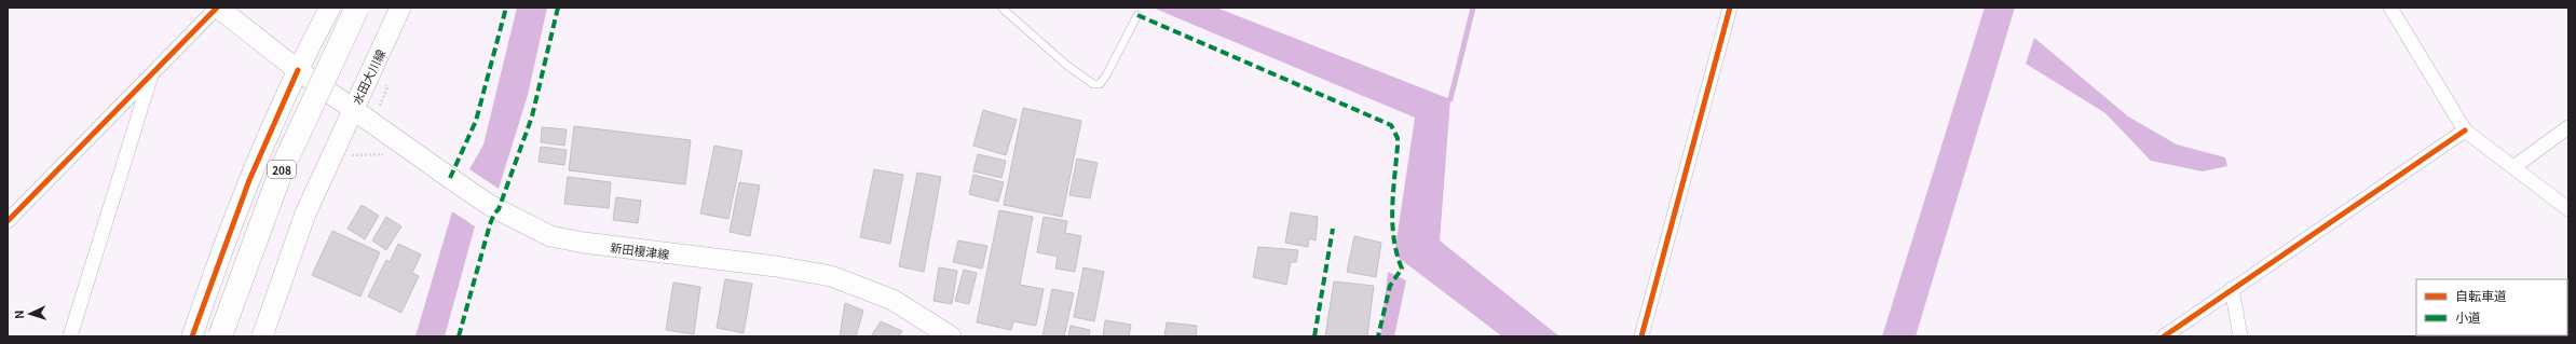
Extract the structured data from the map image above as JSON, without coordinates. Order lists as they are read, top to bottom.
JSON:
{
  "streets": {
    "highway": ["208"],
    "main road": ["水田大川線", "新田榎津線"]
  },
  "crossings": [
    ["水田大川線", "新田榎津線"]
  ],
  "legend": ["自転車道", "小道"],
  "north": "left"
}
